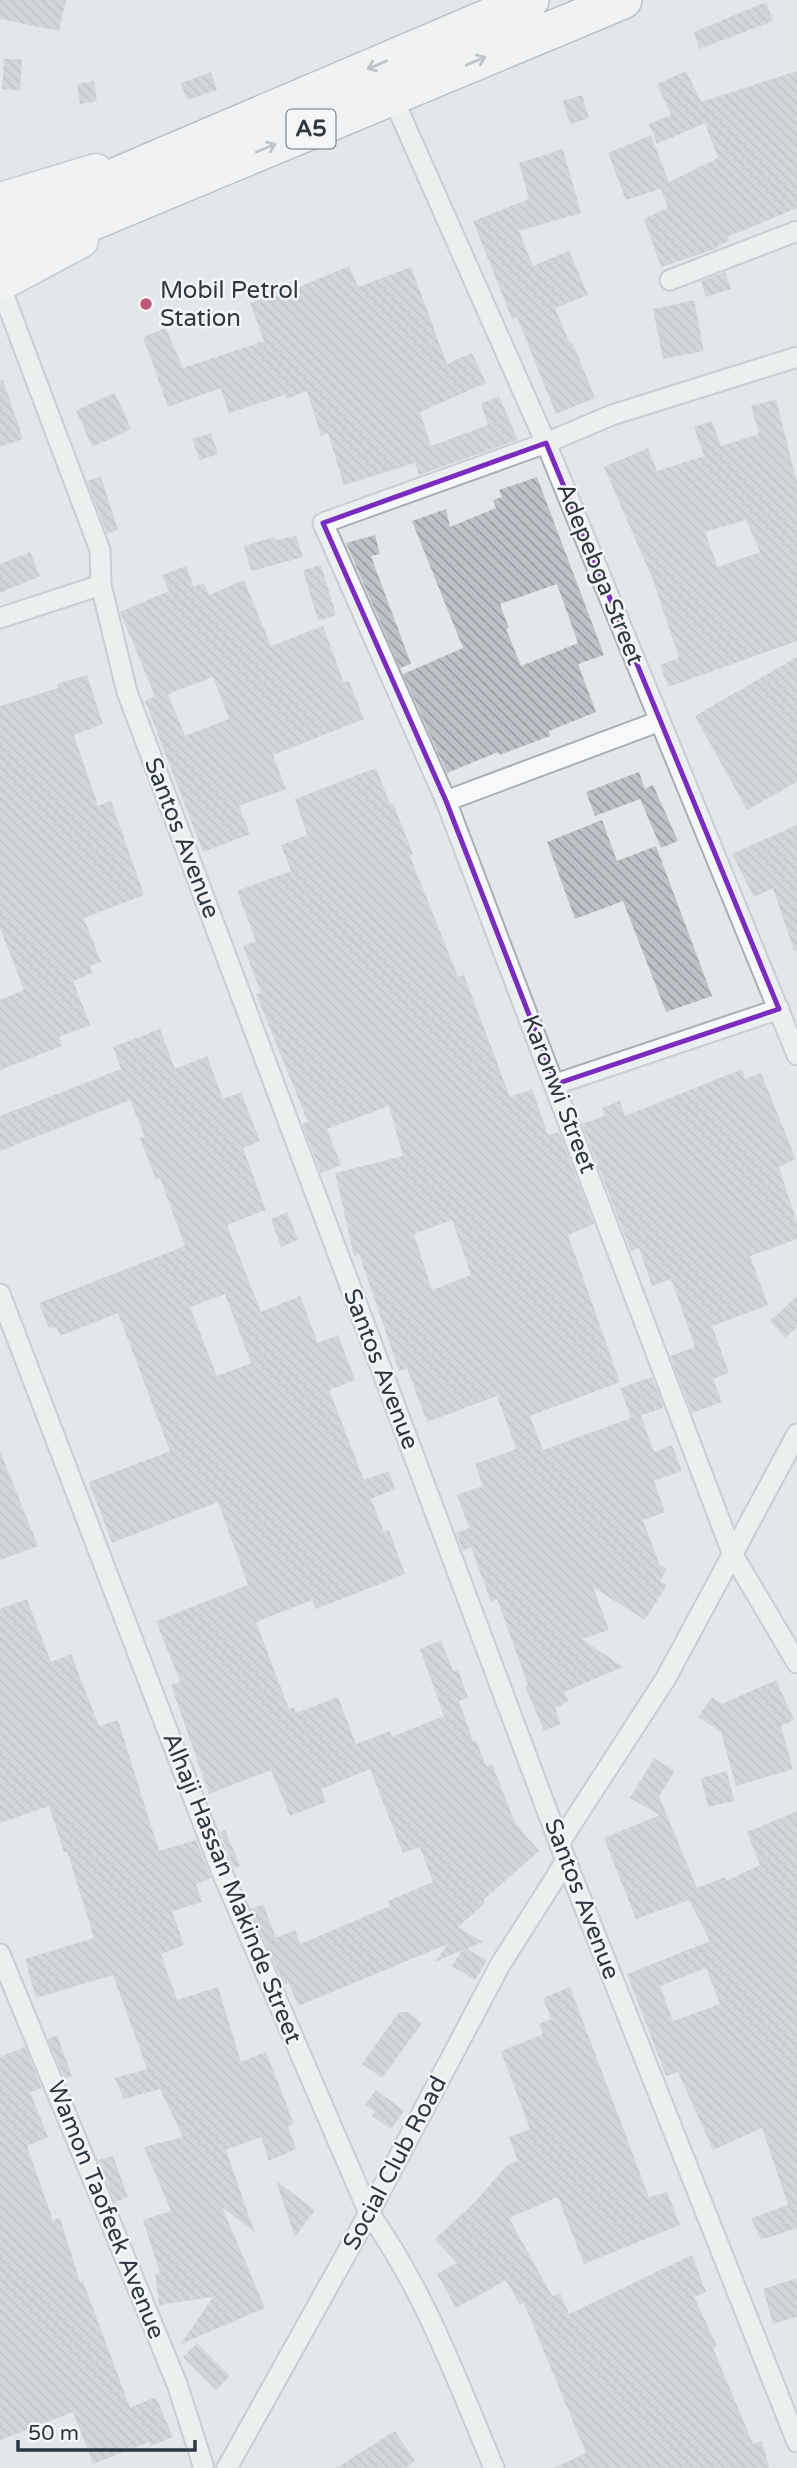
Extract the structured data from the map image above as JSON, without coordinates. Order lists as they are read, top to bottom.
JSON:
{
  "streets": {
    "highway": ["A5"],
    "street": [
      "Adepebga Street",
      "Santos Avenue",
      "Karonwi Street",
      "Alhaji Hassan Makinde Street",
      "Social Club Road",
      "Wamon Taofeek Avenue"
    ]
  },
  "crossings": [
    ["A5", "Adepebga Street"],
    ["Adepebga Street", "Karonwi Street"],
    ["Santos Avenue", "Social Club Road"],
    ["Karonwi Street", "Social Club Road"],
    ["Alhaji Hassan Makinde Street", "Social Club Road"]
  ],
  "places": ["Mobil Petrol Station"],
  "scale_bar": "50 m"
}
